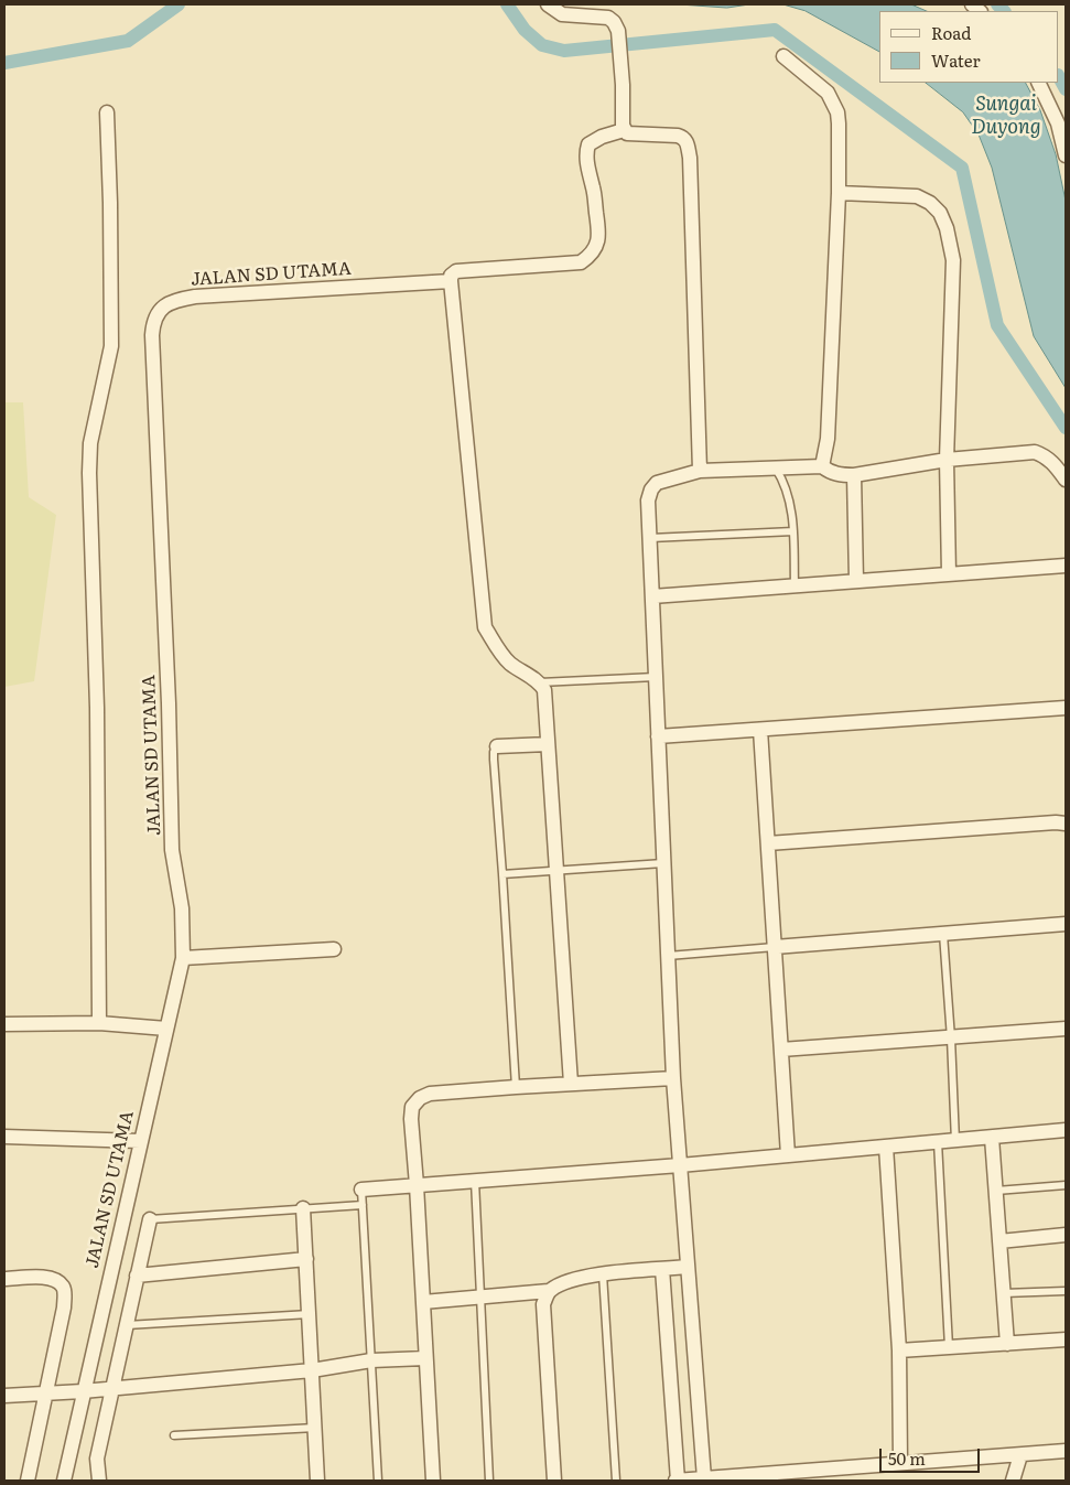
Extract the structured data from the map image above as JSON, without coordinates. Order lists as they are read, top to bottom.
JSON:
{
  "streets": {
    "street": ["JALAN SD UTAMA"]
  },
  "water": ["Sungai Duyong"],
  "legend": ["Road", "Water"],
  "scale_bar": "50 m"
}
